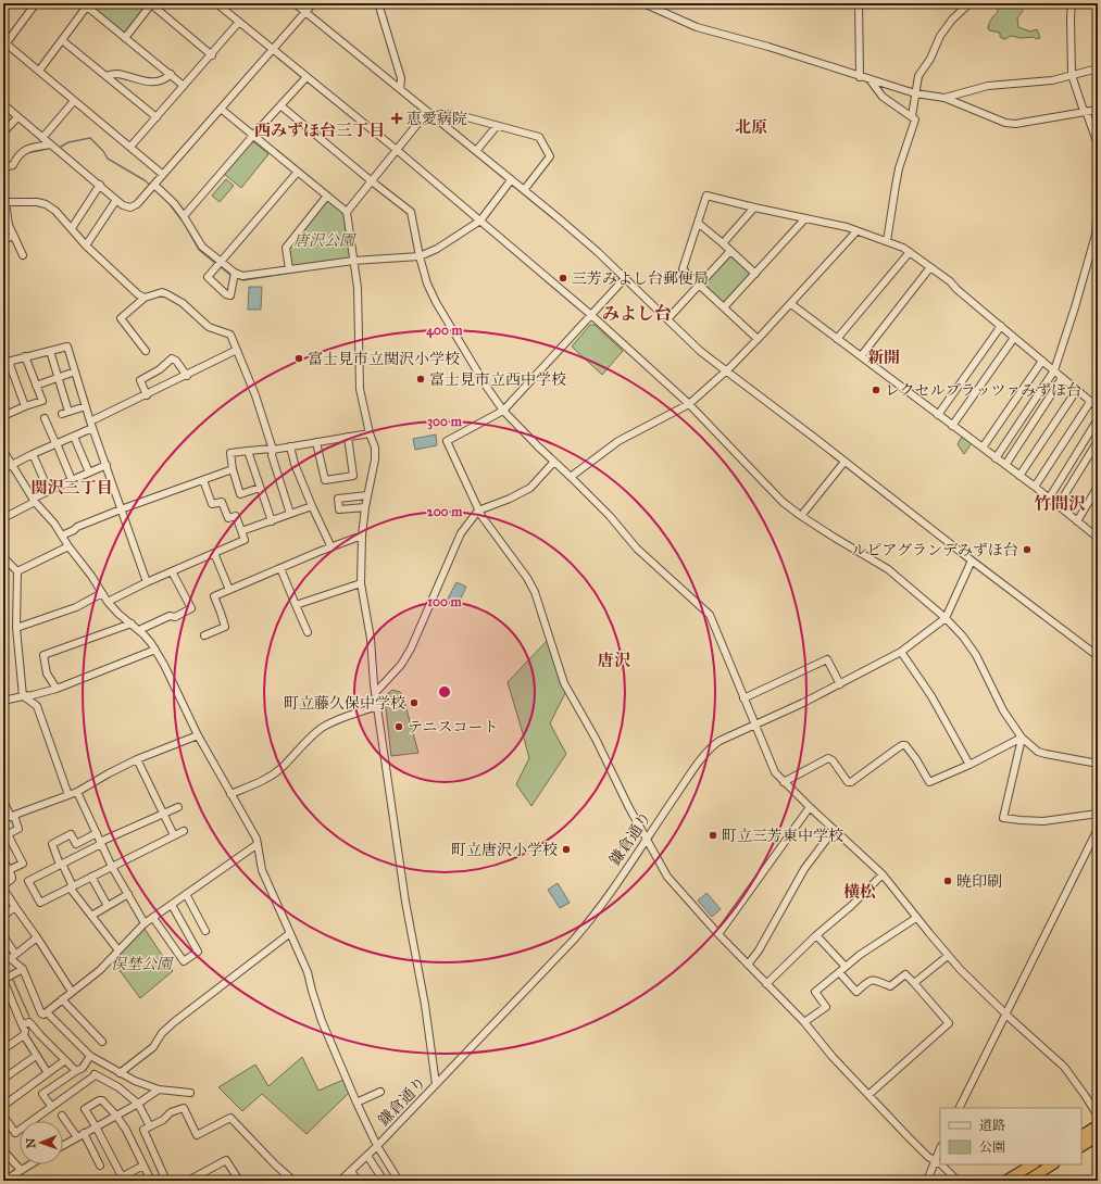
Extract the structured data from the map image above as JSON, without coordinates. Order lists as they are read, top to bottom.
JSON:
{
  "streets": {
    "street": ["鎌倉通り"]
  },
  "districts": [
    "北原",
    "西みずほ台三丁目",
    "みよし台",
    "新開",
    "関沢三丁目",
    "竹間沢",
    "唐沢",
    "横松"
  ],
  "parks": ["唐沢公園", "俣埜公園"],
  "places": {
    "health": ["恵愛病院"],
    "other": [
      "三芳みよし台郵便局",
      "富士見市立関沢小学校",
      "富士見市立西中学校",
      "レクセルプラッツァみずほ台",
      "ルピアグランデみずほ台",
      "町立藤久保中学校",
      "テニスコート",
      "町立三芳東中学校",
      "町立唐沢小学校",
      "暁印刷"
    ]
  },
  "legend": ["道路", "公園"],
  "north": "left",
  "rings": [
    "400 m",
    "300 m",
    "200 m",
    "100 m"
  ]
}
